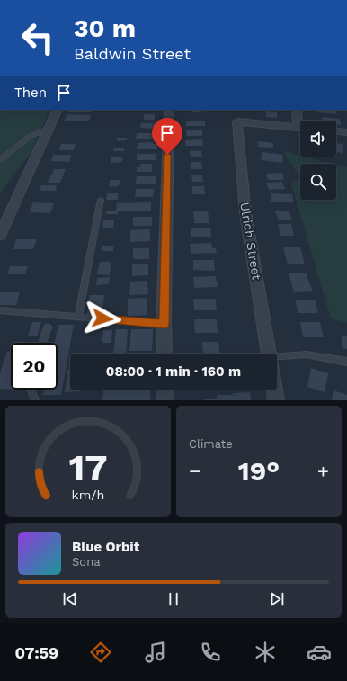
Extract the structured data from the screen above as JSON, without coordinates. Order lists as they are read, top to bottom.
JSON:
{
  "streets": {
    "street": ["Ulrich Street"]
  },
  "page": {
    "turn": ["30 m", "Baldwin Street"],
    "then": "Then",
    "limit": "20",
    "trip": "08:00 · 1 min · 160 m",
    "tile": "Climate",
    "heat": ["−", "19°", "+"],
    "song": ["Blue Orbit", "Sona"],
    "tabs": "07:59",
    "gauge": ["17", "km/h"]
  }
}
